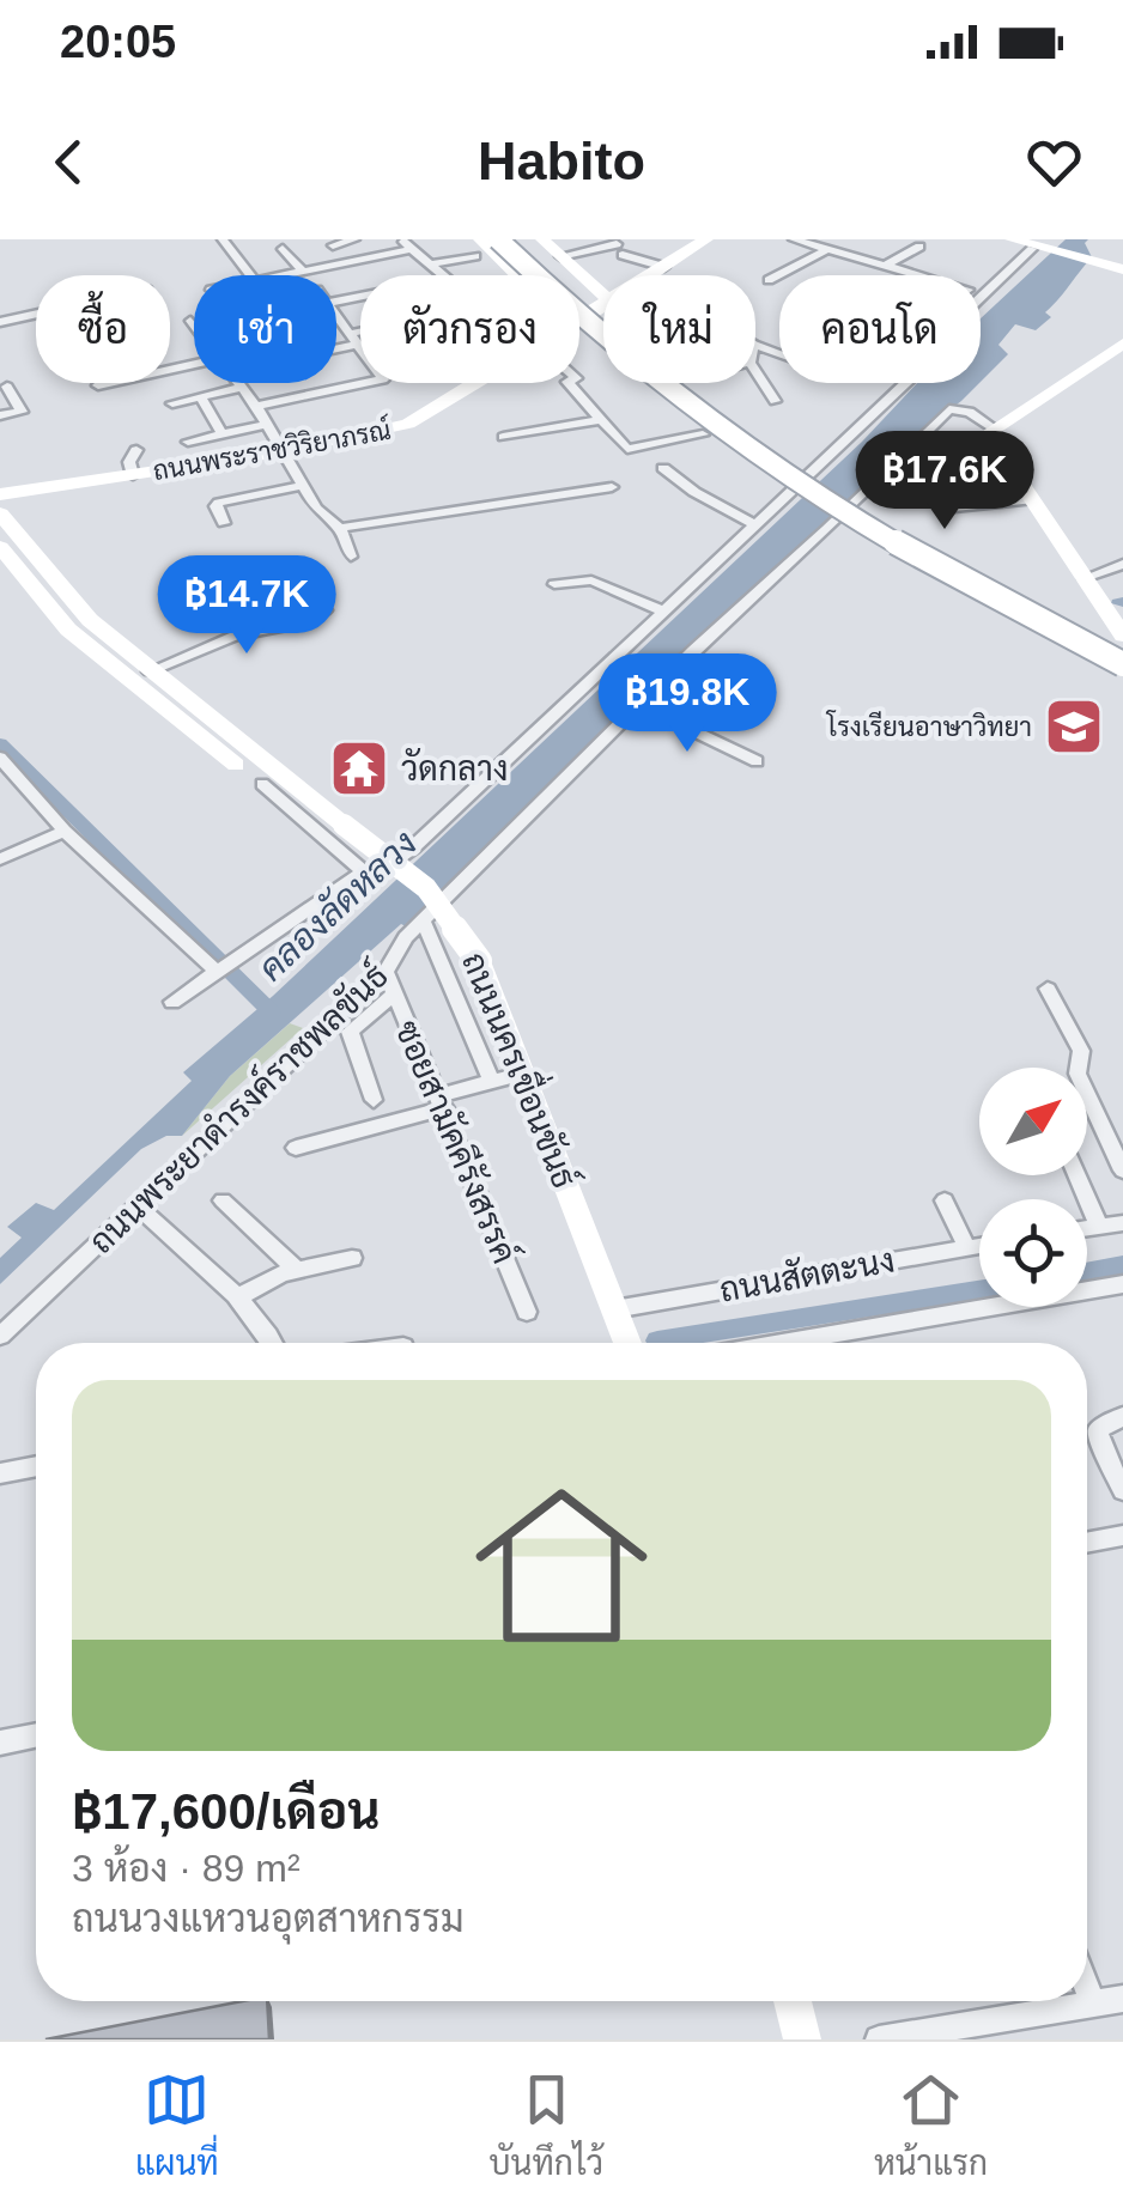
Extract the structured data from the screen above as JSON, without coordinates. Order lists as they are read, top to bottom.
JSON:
{
  "streets": {
    "main road": ["ถนนพระราชวิริยาภรณ์", "ถนนนครเขื่อนขันธ์"],
    "street": ["ถนนพระยาดำรงค์ราชพลขันธ์", "ซอยสามัคคีรังสรรค์", "ถนนสัตตะนง"]
  },
  "crossings": [
    ["ถนนนครเขื่อนขันธ์", "ถนนสัตตะนง"],
    ["ถนนพระยาดำรงค์ราชพลขันธ์", "ซอยสามัคคีรังสรรค์"]
  ],
  "water": ["คลองลัดหลวง"],
  "places": {
    "school or university": ["โรงเรียนอาษาวิทยา"],
    "temple": ["วัดกลาง"]
  },
  "north": "top right",
  "page": {
    "status": "20:05",
    "header": "Habito",
    "chip": [
      "ซื้อ",
      "เช่า",
      "ตัวกรอง",
      "ใหม่",
      "คอนโด"
    ],
    "price": ["฿17.6K", "฿14.7K", "฿19.8K"],
    "list": [
      {
        "name": "฿17,600/เดือน",
        "note": "3 ห้อง · 89 m² · ถนนวงแหวนอุตสาหกรรม"
      }
    ],
    "tabs": ["แผนที่", "บันทึกไว้", "หน้าแรก"]
  }
}
